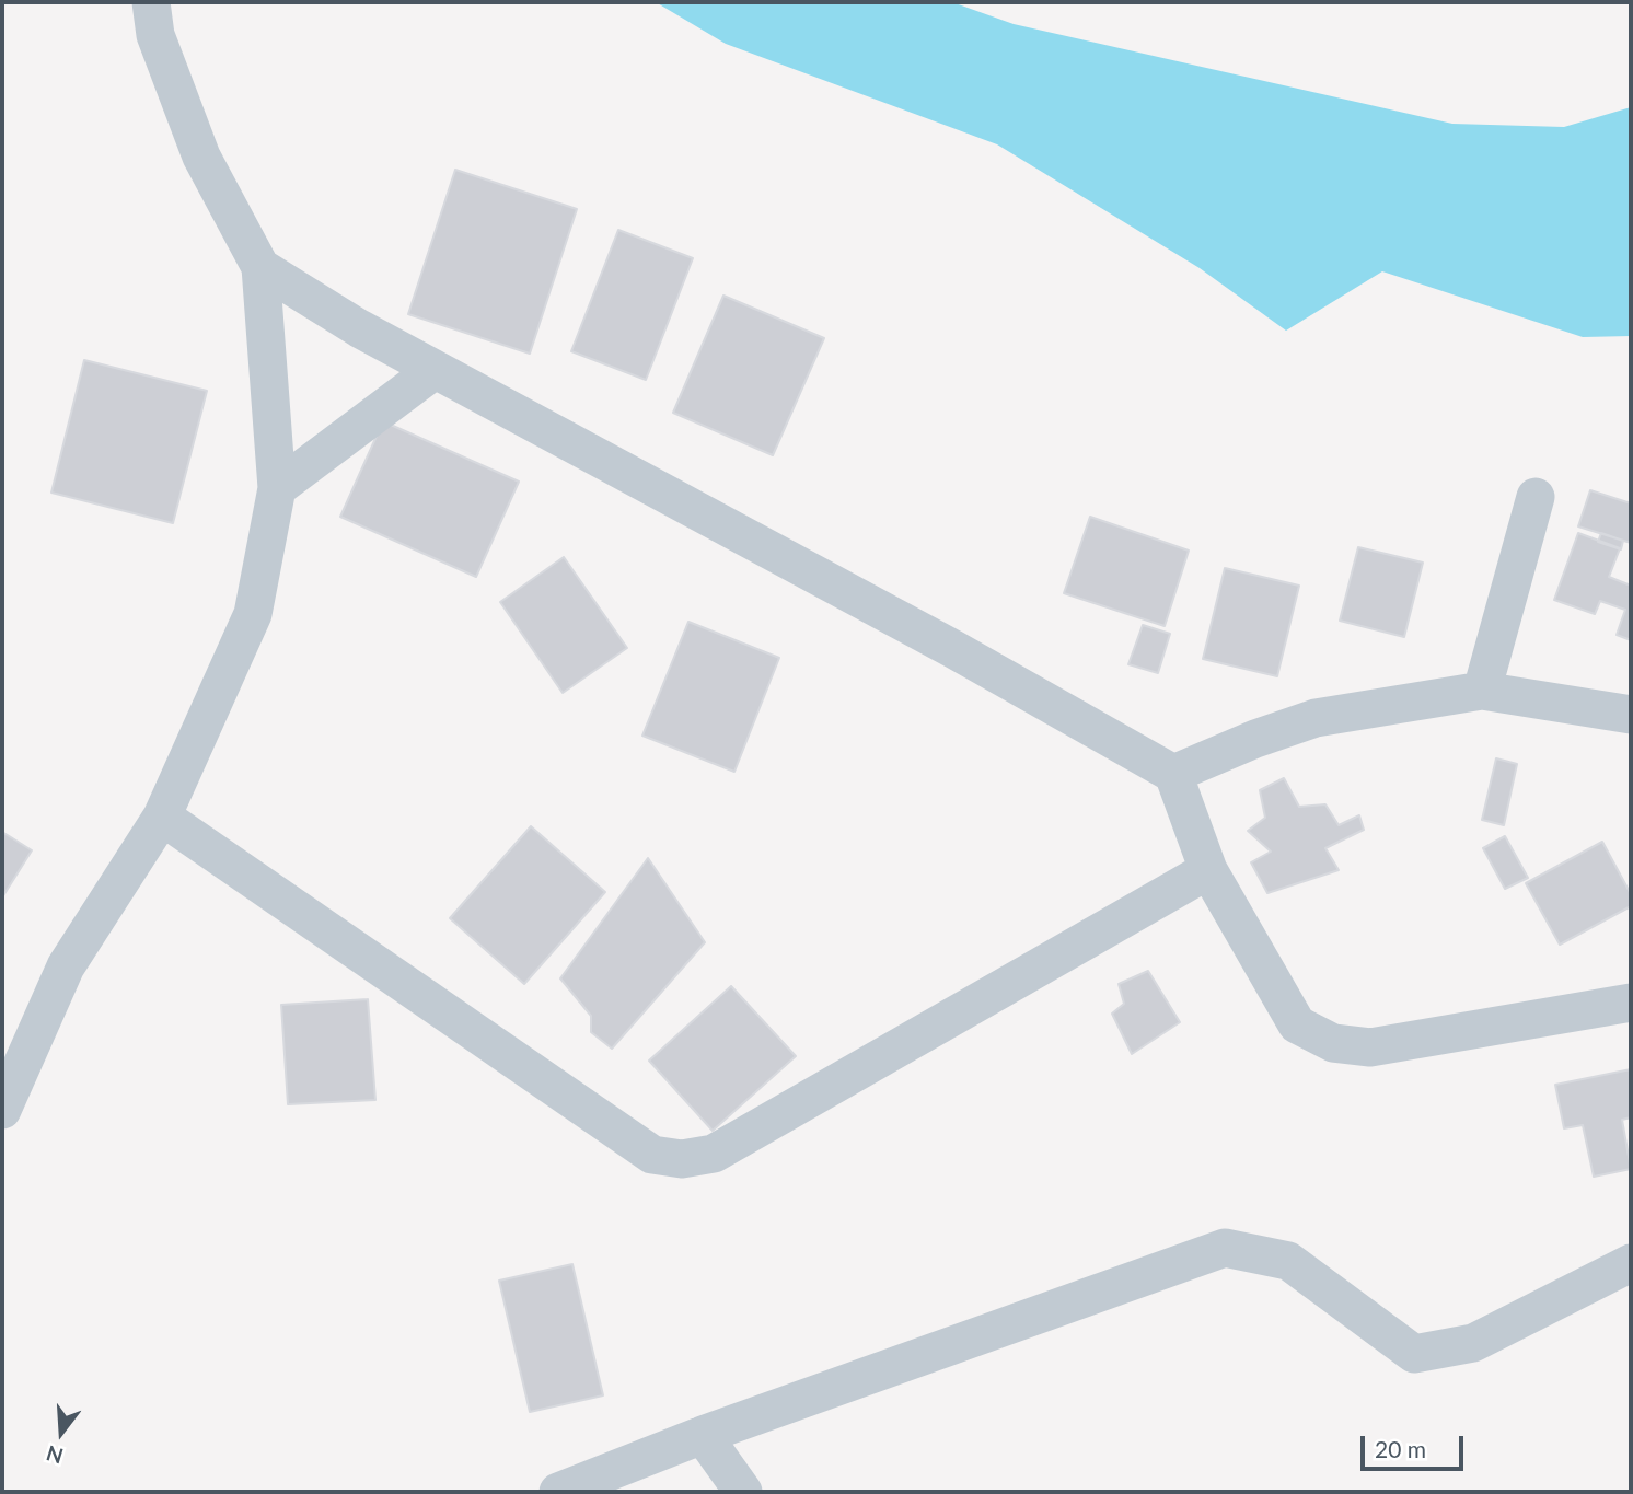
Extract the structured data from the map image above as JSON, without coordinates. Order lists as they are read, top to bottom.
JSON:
{
  "scale_bar": "20 m",
  "north": "bottom"
}
